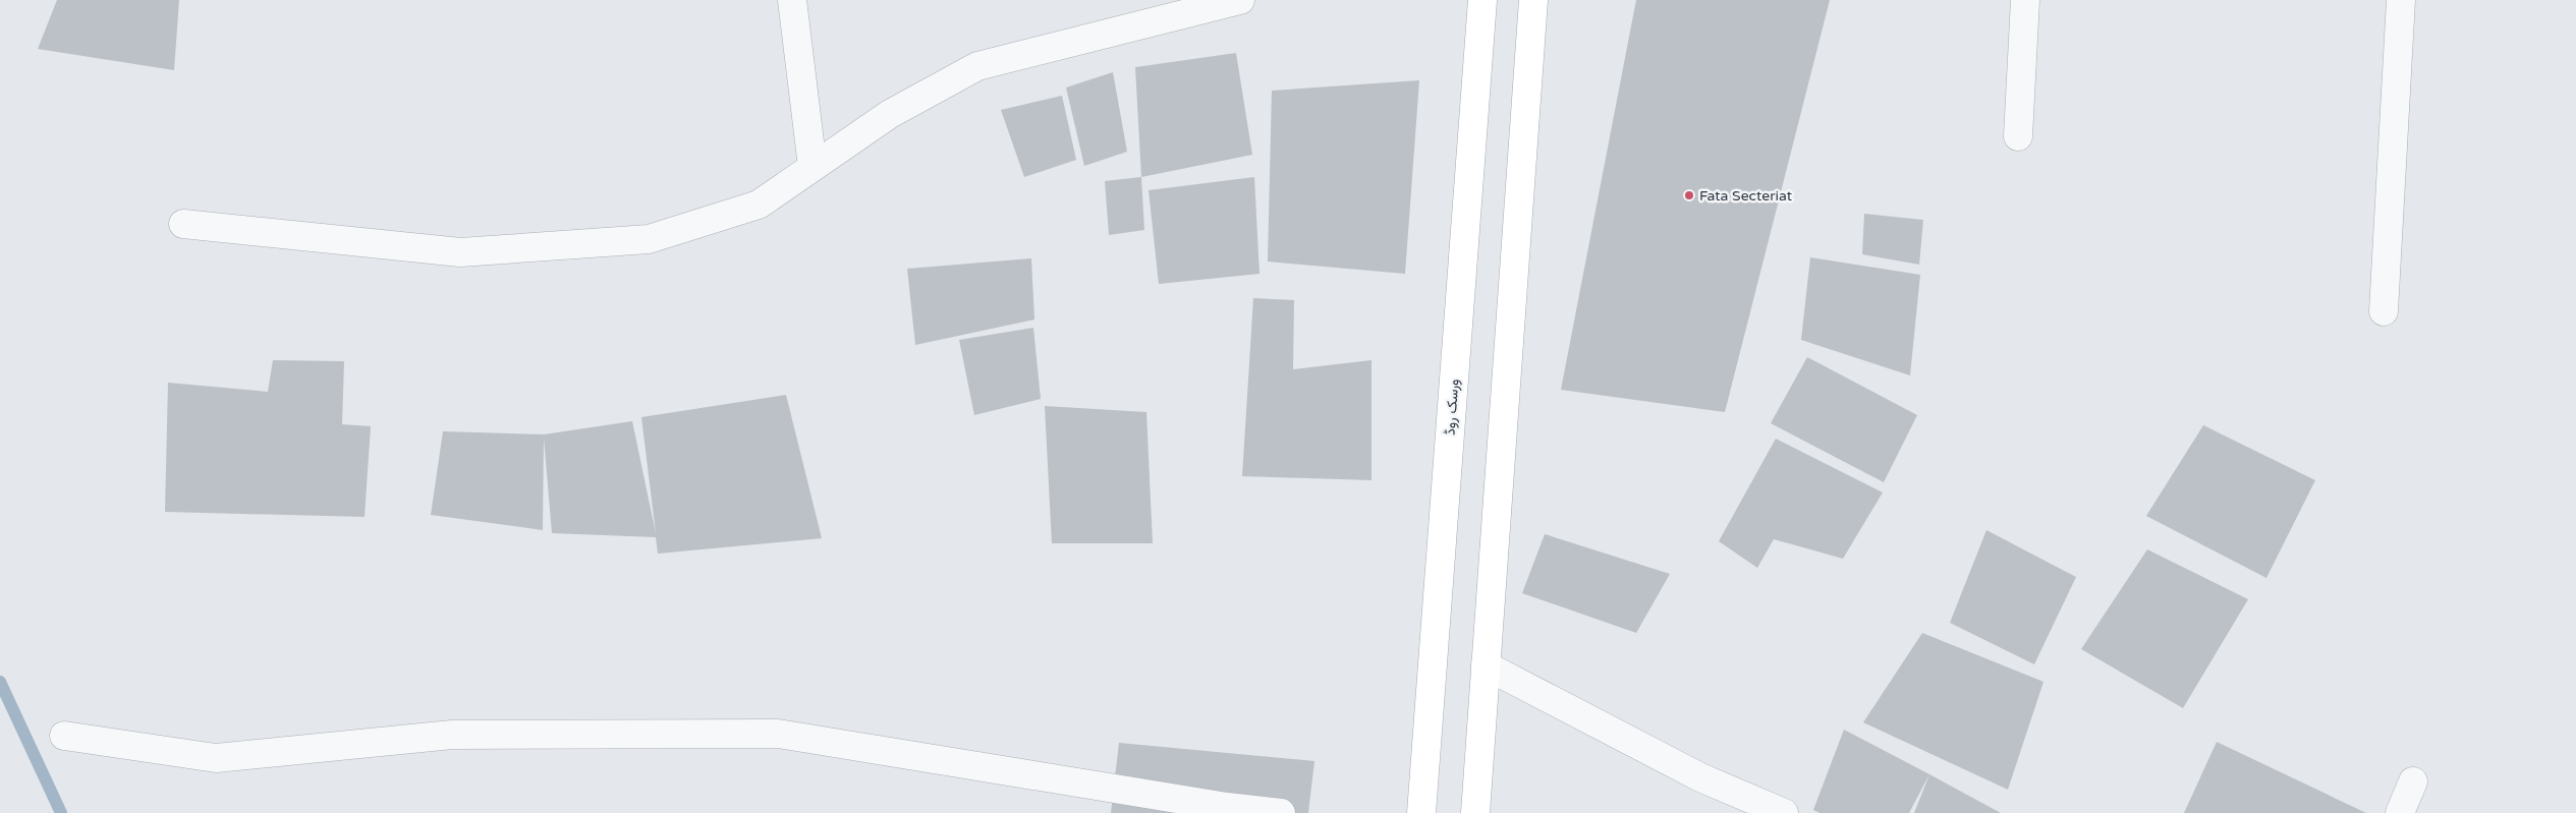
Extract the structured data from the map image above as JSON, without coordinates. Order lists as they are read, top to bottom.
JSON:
{
  "streets": {
    "main road": ["ورسک روڈ"]
  },
  "places": ["Fata Secteriat"]
}
